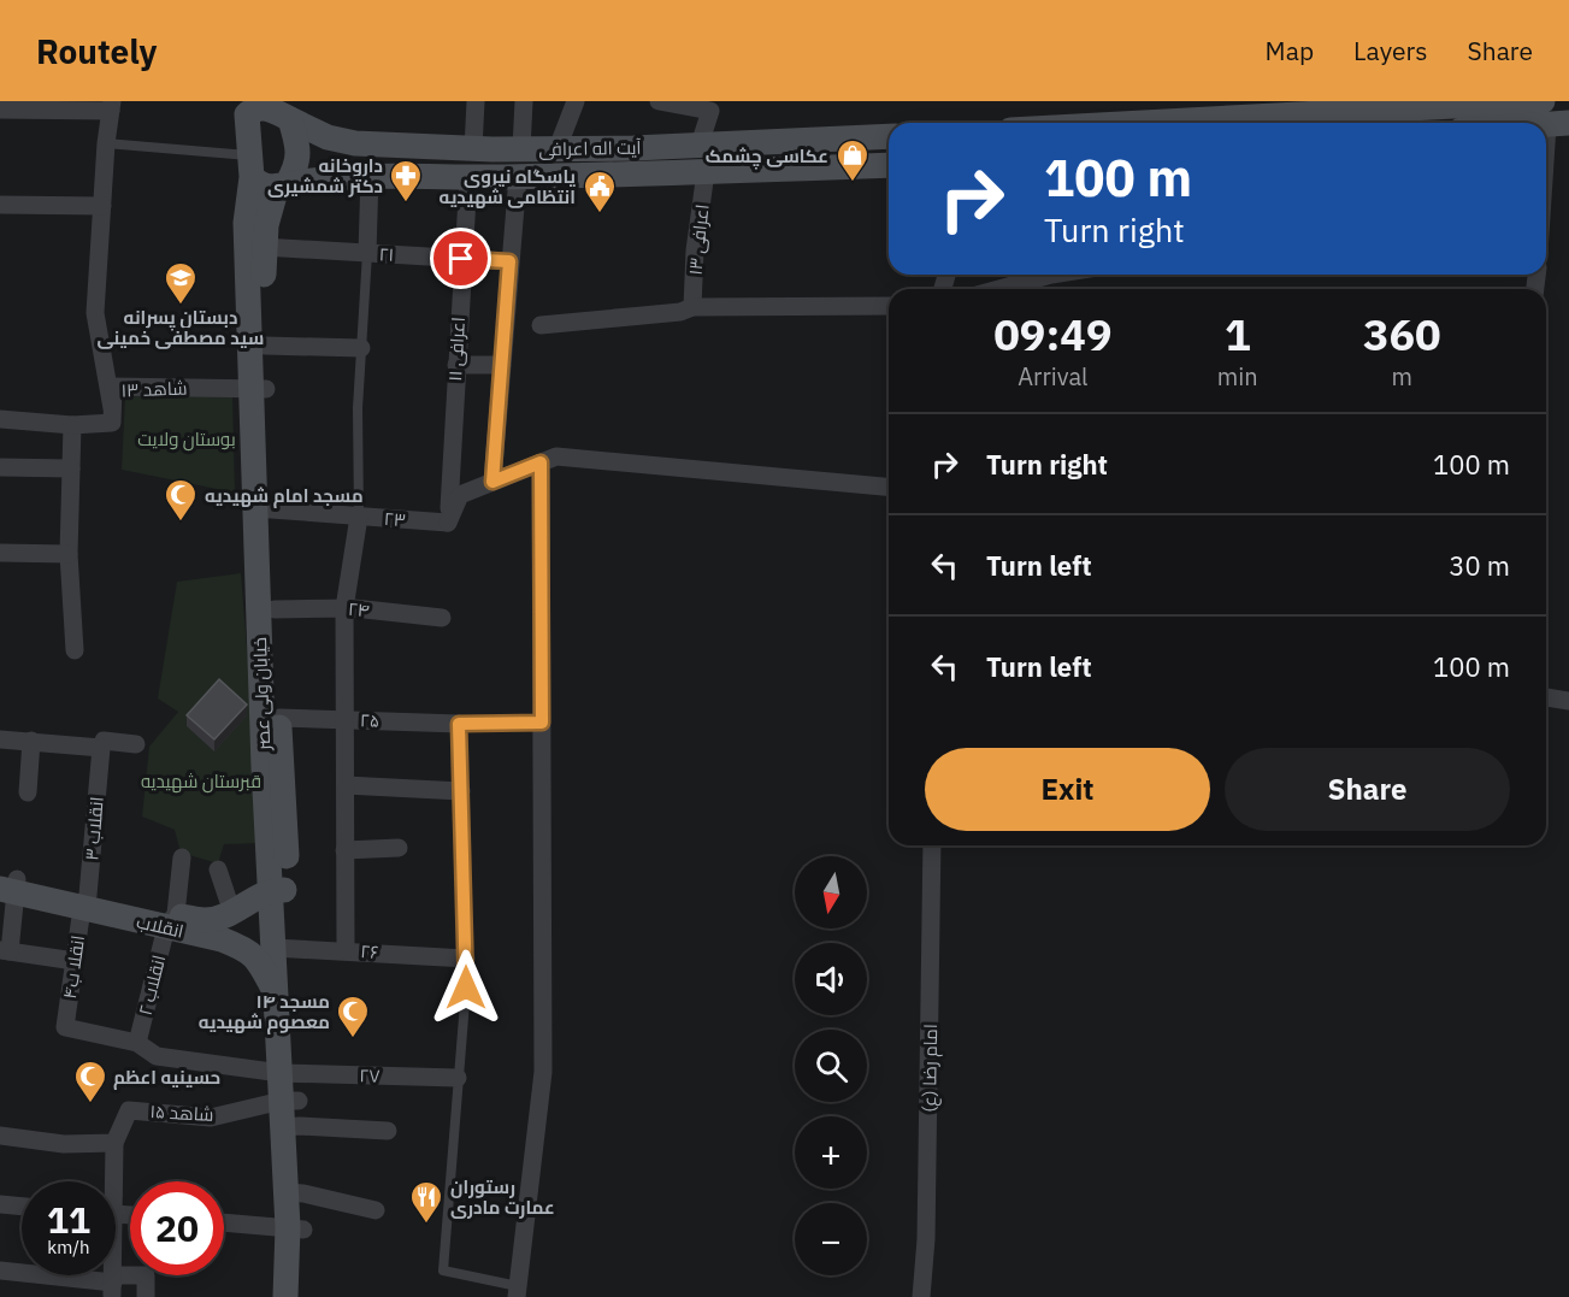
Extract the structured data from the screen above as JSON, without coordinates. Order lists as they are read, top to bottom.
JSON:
{
  "streets": {
    "main road": ["آیت اله اعرافی", "خیابان ولی عصر", "انقلاب"],
    "street": [
      "اعرافی ۱۳",
      "۲۱",
      "اعرافی ۱۱",
      "شاهد ۱۳",
      "۲۳",
      "۲۴",
      "۲۵",
      "انقلاب ۳",
      "۲۶",
      "انقلا ب۴",
      "انقلاب ۲",
      "امام رضا (ع)",
      "۲۷",
      "شاهد ۱۵"
    ]
  },
  "crossings": [
    ["آیت اله اعرافی", "اعرافی ۱۳"],
    ["آیت اله اعرافی", "اعرافی ۱۱"],
    ["آیت اله اعرافی", "خیابان ولی عصر"],
    ["۲۱", "اعرافی ۱۱"],
    ["۲۱", "خیابان ولی عصر"],
    ["اعرافی ۱۱", "۲۳"],
    ["شاهد ۱۳", "خیابان ولی عصر"],
    ["۲۳", "خیابان ولی عصر"],
    ["۲۴", "خیابان ولی عصر"],
    ["خیابان ولی عصر", "۲۵"],
    ["خیابان ولی عصر", "انقلاب"],
    ["خیابان ولی عصر", "۲۶"],
    ["خیابان ولی عصر", "۲۷"],
    ["خیابان ولی عصر", "شاهد ۱۵"],
    ["انقلاب ۳", "انقلاب"],
    ["انقلاب ۳", "انقلا ب۴"],
    ["انقلاب", "انقلا ب۴"],
    ["انقلاب", "انقلاب ۲"],
    ["انقلا ب۴", "۲۷"],
    ["انقلاب ۲", "۲۷"]
  ],
  "parks": ["بوستان ولایت", "قبرستان شهیدیه"],
  "places": {
    "shop": ["عکاسی چشمک"],
    "pharmacy": ["داروخانه دکتر شمشیری"],
    "public building": ["پاسگاه نیروی انتظامی شهیدیه"],
    "school or university": ["دبستان پسرانه سید مصطفی خمینی"],
    "mosque": ["مسجد امام شهیدیه", "مسجد ۱۴ معصوم شهیدیه", "حسینیه اعظم"],
    "restaurant": ["رستوران عمارت مادری"]
  },
  "north": "bottom",
  "page": {
    "header": "Routely",
    "nav": ["Map", "Layers", "Share"],
    "turn": ["100 m", "Turn right"],
    "eta": [
      "09:49",
      "Arrival",
      "1",
      "min",
      "360",
      "m"
    ],
    "list": [
      {
        "name": "Turn right",
        "value": "100 m"
      },
      {
        "name": "Turn left",
        "value": "30 m"
      },
      {
        "name": "Turn left",
        "value": "100 m"
      }
    ],
    "buttons": ["Exit", "Share"],
    "map_buttons": ["+", "−"],
    "speed": "11 km/h",
    "limit": "20"
  }
}
